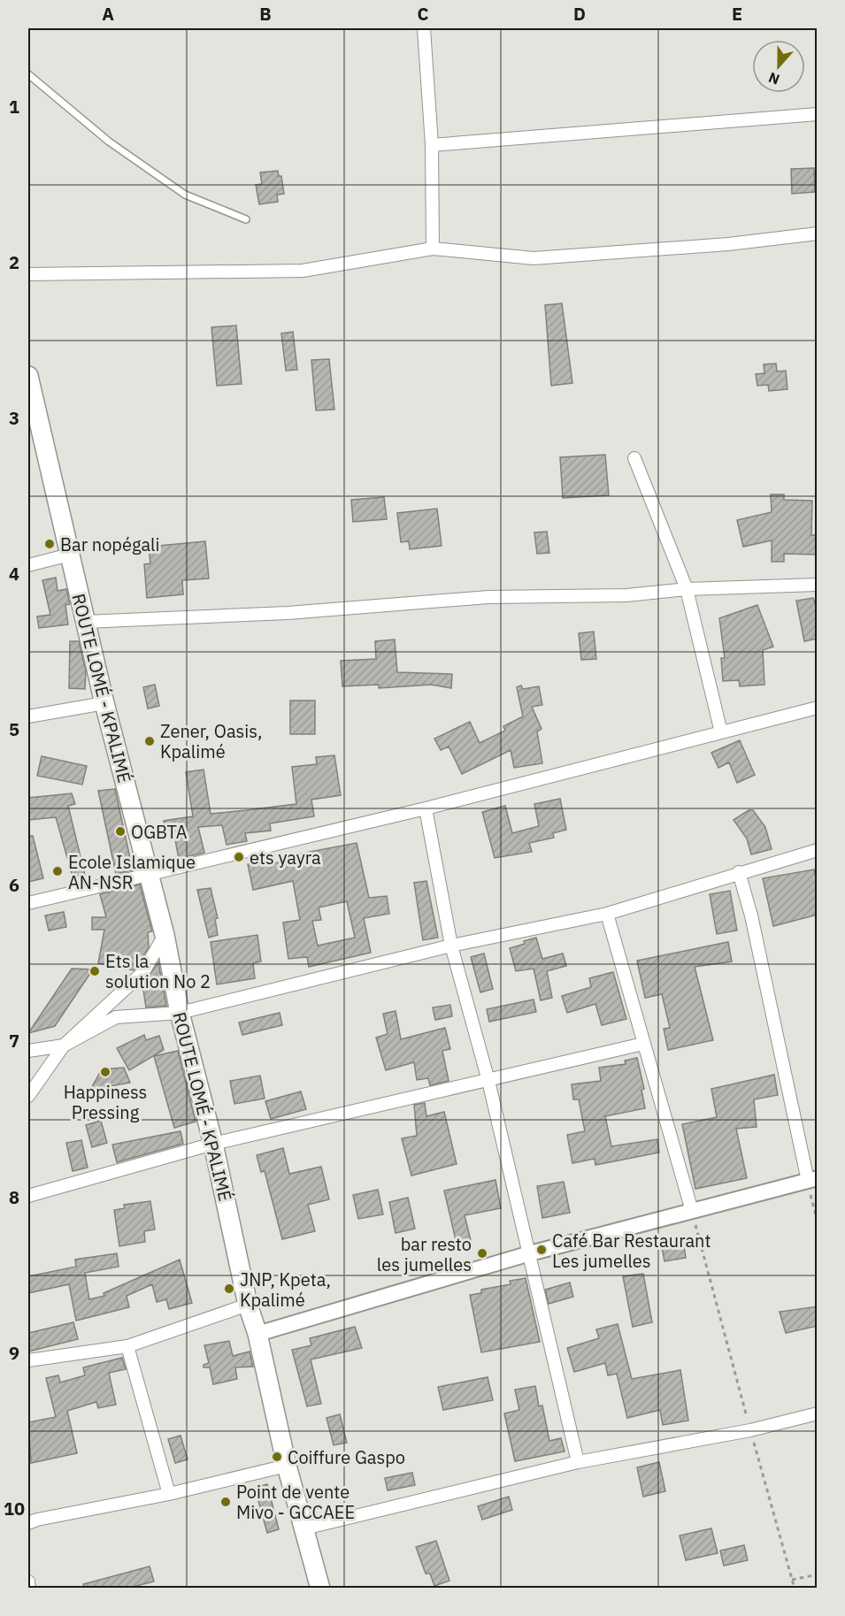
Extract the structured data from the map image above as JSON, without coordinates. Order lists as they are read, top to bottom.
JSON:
{
  "streets": {
    "main road": ["ROUTE LOMÉ - KPALIMÉ"]
  },
  "places": [
    "Bar nopégali",
    "Zener, Oasis, Kpalimé",
    "OGBTA",
    "ets yayra",
    "Ecole Islamique AN-NSR",
    "Ets la solution No 2",
    "Happiness Pressing",
    "Café Bar Restaurant Les jumelles",
    "bar resto les jumelles",
    "JNP, Kpeta, Kpalimé",
    "Coiffure Gaspo",
    "Point de vente Mivo - GCCAEE"
  ],
  "north": "bottom",
  "grid": {
    "columns": [
      "A",
      "B",
      "C",
      "D",
      "E"
    ],
    "rows": [
      "1",
      "2",
      "3",
      "4",
      "5",
      "6",
      "7",
      "8",
      "9",
      "10"
    ]
  }
}
